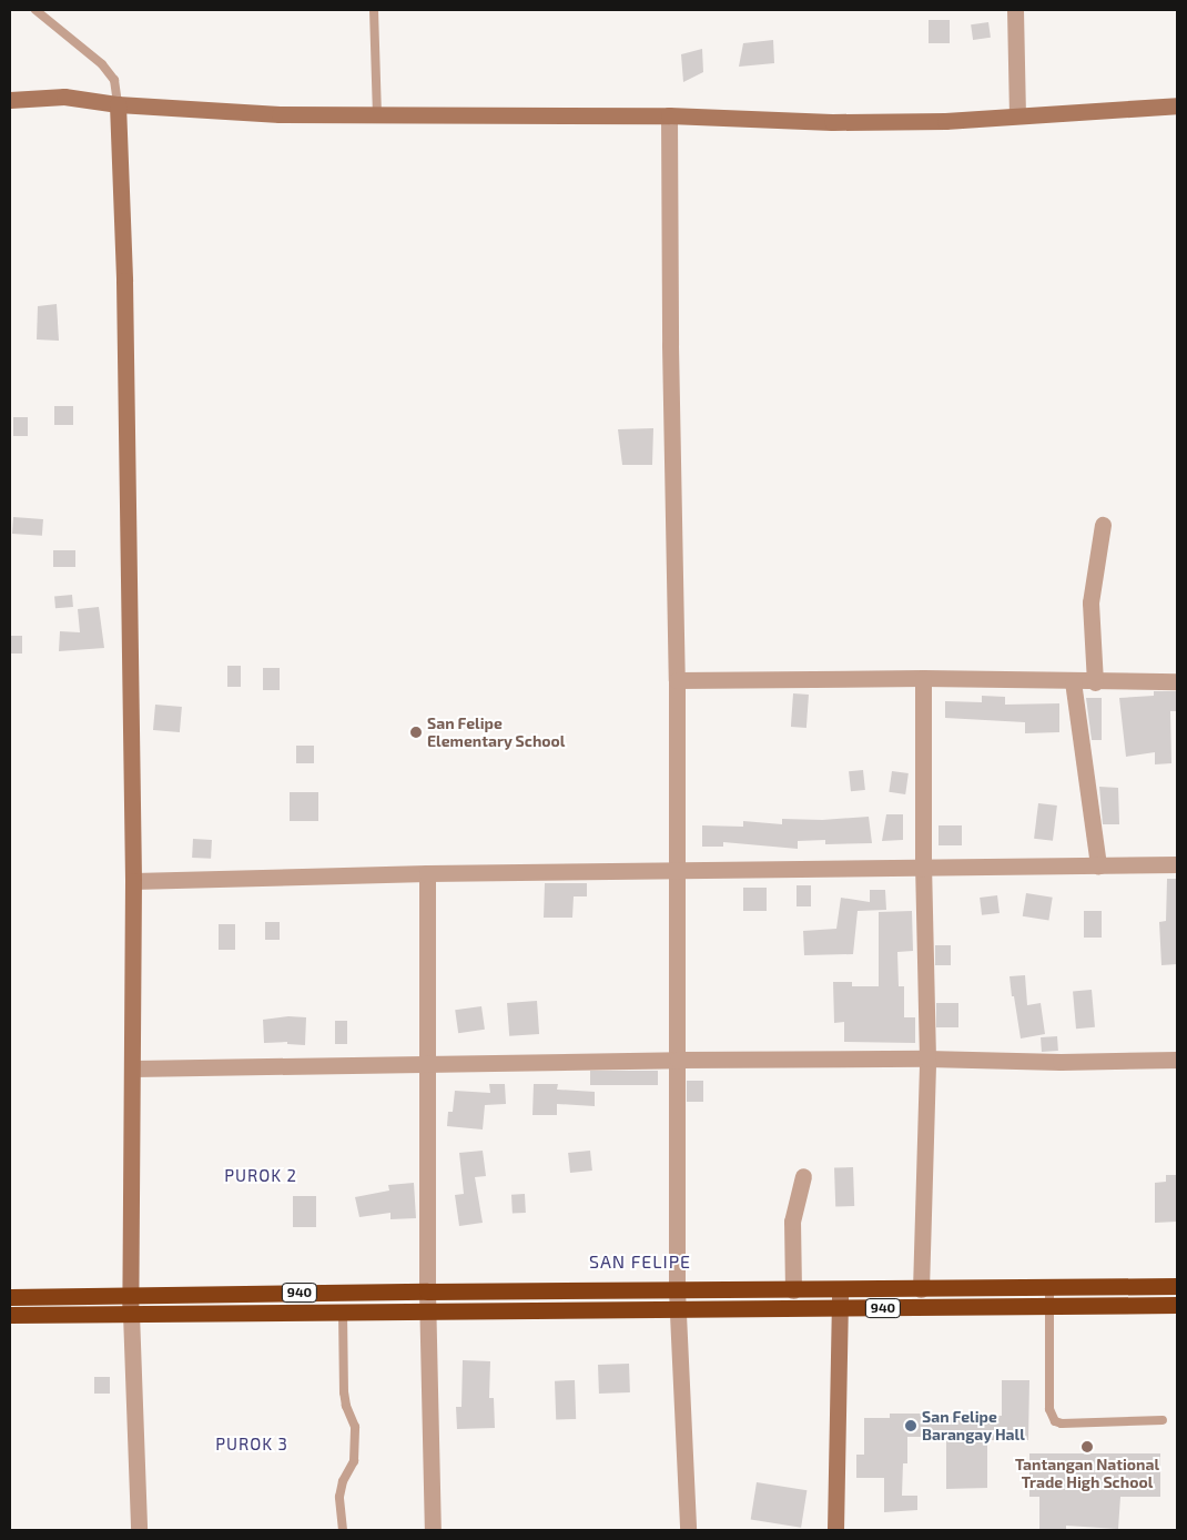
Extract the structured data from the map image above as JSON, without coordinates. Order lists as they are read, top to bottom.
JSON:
{
  "streets": {
    "highway": ["940"]
  },
  "districts": ["PUROK 2", "SAN FELIPE", "PUROK 3"],
  "places": ["San Felipe Elementary School", "San Felipe Barangay Hall", "Tantangan National Trade High School"]
}
